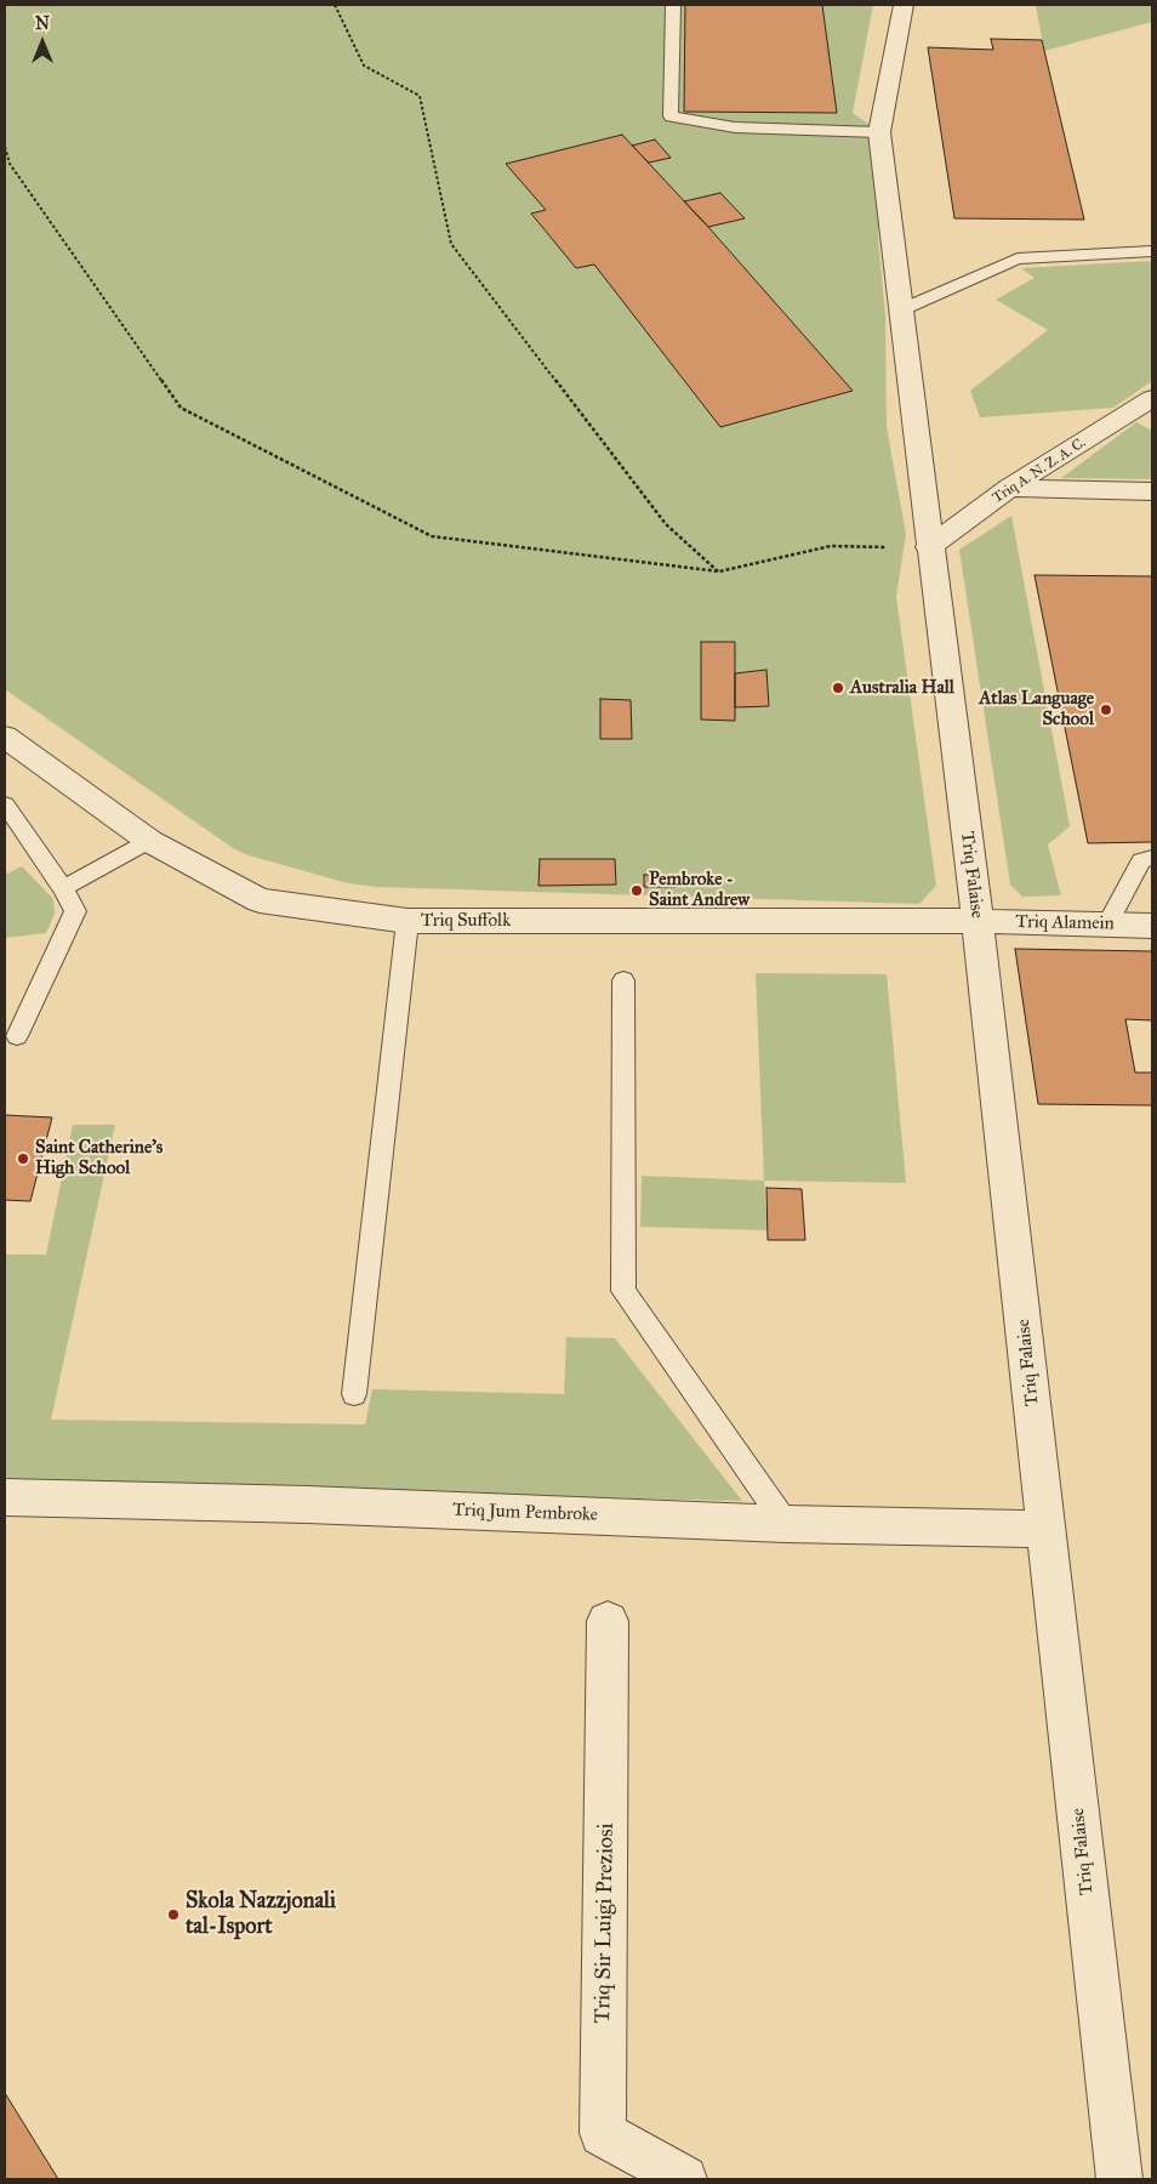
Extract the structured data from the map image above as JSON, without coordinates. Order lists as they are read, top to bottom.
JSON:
{
  "streets": {
    "street": [
      "Triq A. N. Z. A. C.",
      "Triq Falaise",
      "Triq Suffolk",
      "Triq Alamein",
      "Triq Jum Pembroke",
      "Triq Sir Luigi Preziosi"
    ]
  },
  "crossings": [
    ["Triq A. N. Z. A. C.", "Triq Falaise"],
    ["Triq Falaise", "Triq Suffolk"],
    ["Triq Falaise", "Triq Alamein"],
    ["Triq Falaise", "Triq Jum Pembroke"],
    ["Triq Suffolk", "Triq Alamein"]
  ],
  "places": [
    "Australia Hall",
    "Atlas Language School",
    "Pembroke - Saint Andrew",
    "Saint Catherine's High School",
    "Skola Nazzjonali tal-Isport"
  ],
  "north": "top"
}
